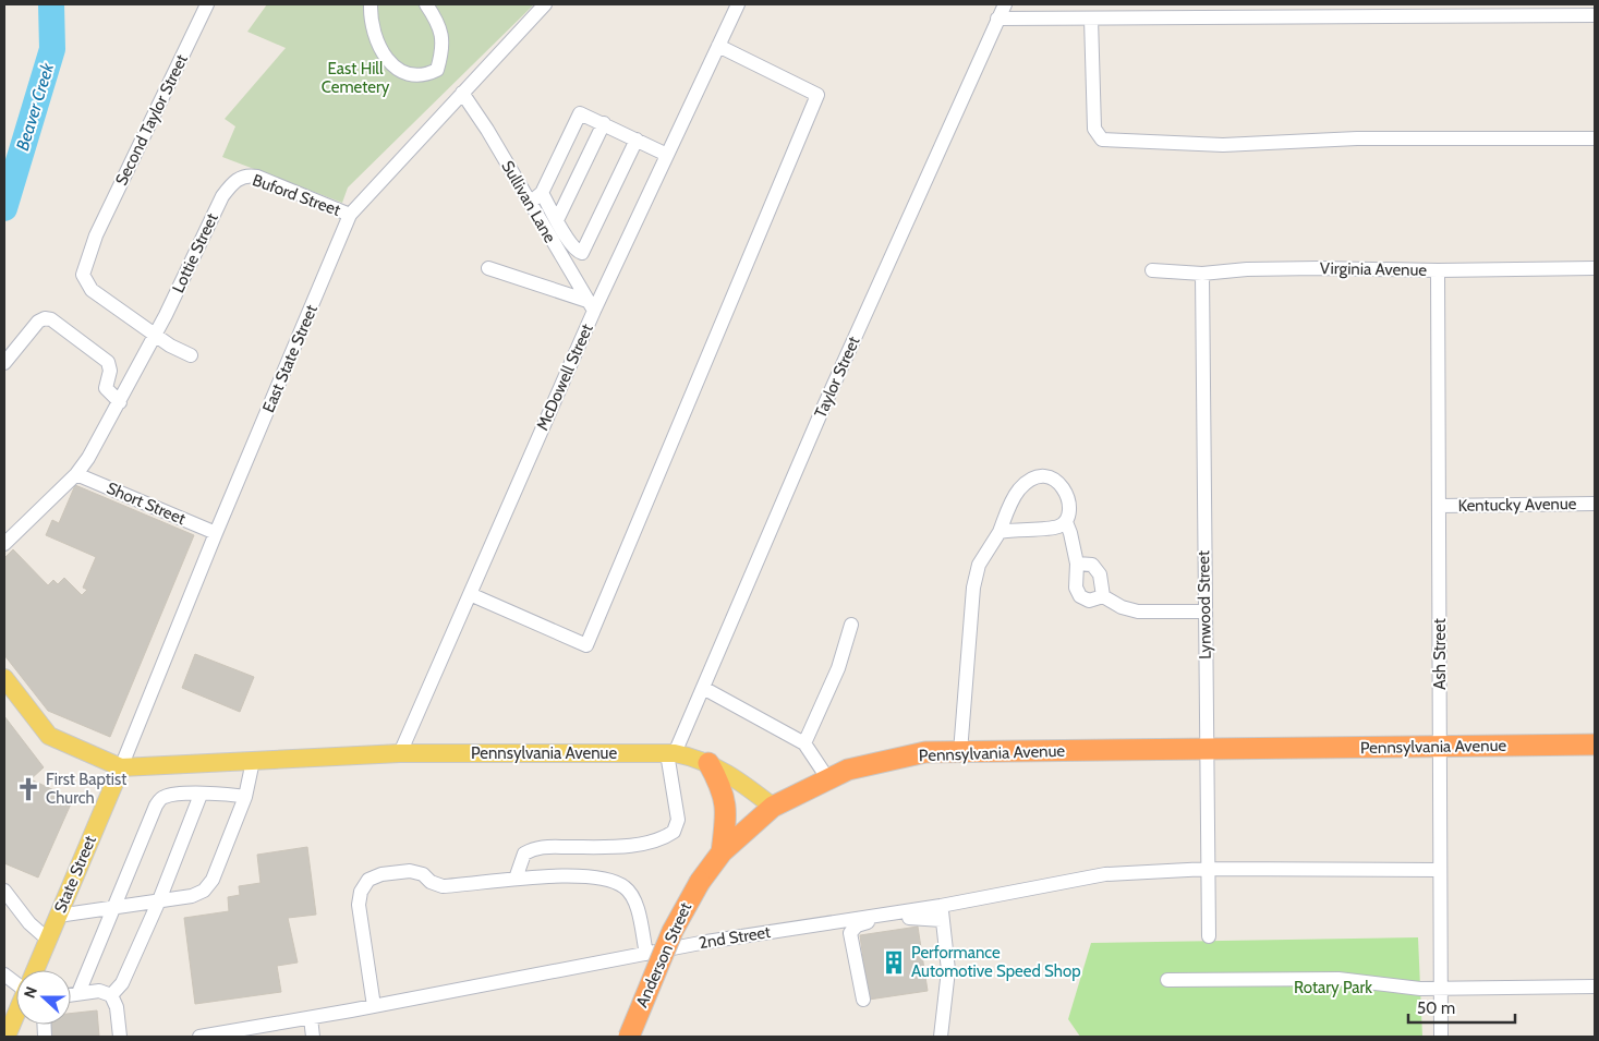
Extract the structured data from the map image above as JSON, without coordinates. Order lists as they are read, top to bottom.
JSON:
{
  "streets": {
    "highway": ["Pennsylvania Avenue", "Anderson Street"],
    "main road": ["State Street"],
    "street": [
      "Second Taylor Street",
      "Buford Street",
      "Sullivan Lane",
      "Lottie Street",
      "Virginia Avenue",
      "East State Street",
      "McDowell Street",
      "Taylor Street",
      "Short Street",
      "Kentucky Avenue",
      "Lynwood Street",
      "Ash Street",
      "2nd Street"
    ]
  },
  "crossings": [
    ["Second Taylor Street", "Lottie Street"],
    ["Buford Street", "Lottie Street"],
    ["Buford Street", "East State Street"],
    ["Sullivan Lane", "East State Street"],
    ["Sullivan Lane", "McDowell Street"],
    ["Lottie Street", "Short Street"],
    ["Virginia Avenue", "Lynwood Street"],
    ["Virginia Avenue", "Ash Street"],
    ["East State Street", "Short Street"],
    ["East State Street", "Pennsylvania Avenue"],
    ["East State Street", "State Street"],
    ["McDowell Street", "Pennsylvania Avenue"],
    ["Taylor Street", "Pennsylvania Avenue"],
    ["Kentucky Avenue", "Ash Street"],
    ["Lynwood Street", "Pennsylvania Avenue"],
    ["Lynwood Street", "2nd Street"],
    ["Ash Street", "Pennsylvania Avenue"],
    ["Ash Street", "2nd Street"],
    ["Pennsylvania Avenue", "State Street"],
    ["Pennsylvania Avenue", "Anderson Street"]
  ],
  "water": ["Beaver Creek"],
  "parks": ["East Hill Cemetery", "Rotary Park"],
  "places": {
    "church": ["First Baptist Church"],
    "building": ["Performance Automotive Speed Shop"]
  },
  "scale_bar": "50 m",
  "north": "left"
}
